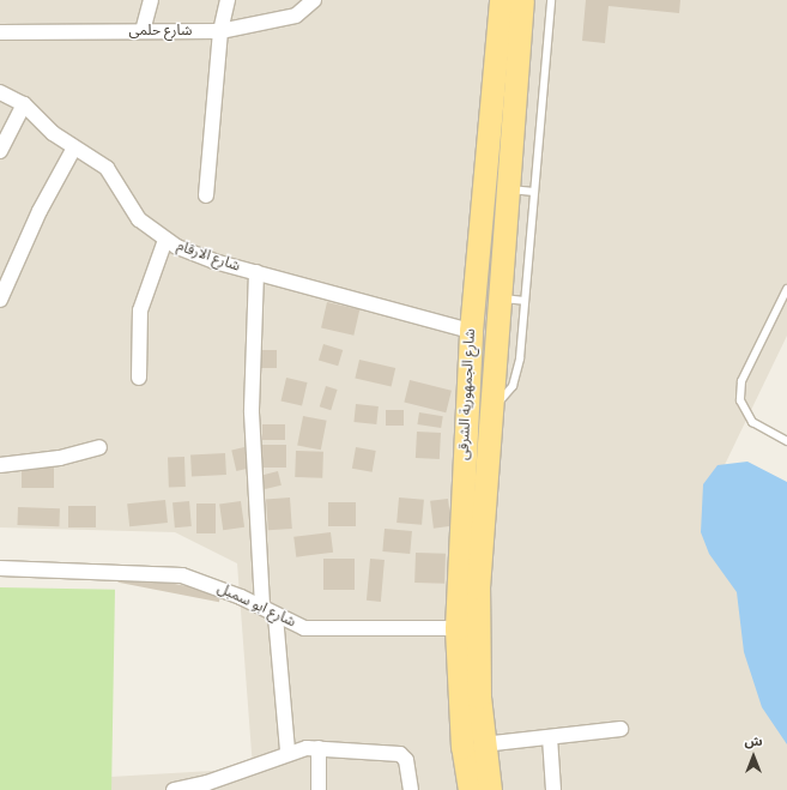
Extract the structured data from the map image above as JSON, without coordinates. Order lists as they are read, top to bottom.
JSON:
{
  "streets": {
    "main road": ["شارع الجمهورية الشرقى"],
    "street": ["شارع حلمى", "شارع الارقام", "شارع ابو سمبل"]
  },
  "crossings": [
    ["شارع الارقام", "شارع الجمهورية الشرقى"],
    ["شارع الجمهورية الشرقى", "شارع ابو سمبل"]
  ],
  "north": "top"
}
